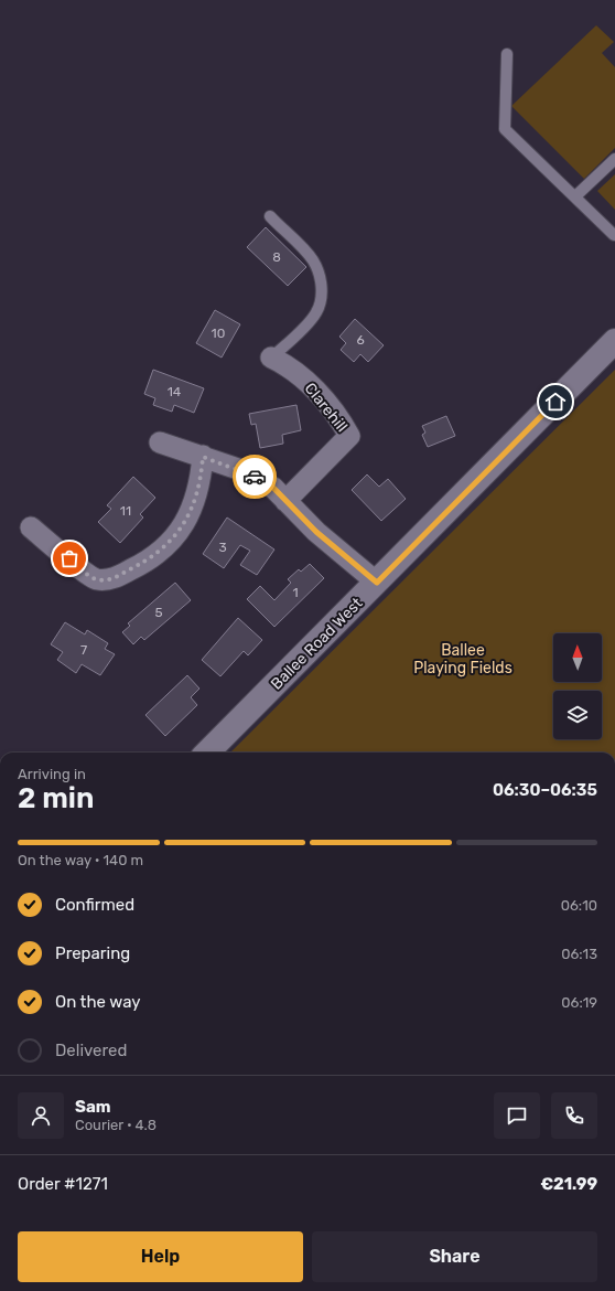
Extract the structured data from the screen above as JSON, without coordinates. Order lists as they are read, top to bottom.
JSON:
{
  "streets": {
    "street": ["Clarehill", "Ballee Road West"]
  },
  "parks": ["Ballee Playing Fields"],
  "house_numbers": [
    "8",
    "10",
    "6",
    "14",
    "11",
    "3",
    "1",
    "5",
    "7"
  ],
  "north": "top",
  "page": {
    "heading": ["2 min", "Arriving in", "06:30–06:35"],
    "panel": [
      "Sam",
      "Courier · 4.8",
      "Order #1271",
      "€21.99"
    ],
    "bar": "On the way · 140 m",
    "list": [
      ["Confirmed", "06:10"],
      ["Preparing", "06:13"],
      ["On the way", "06:19"],
      "Delivered"
    ],
    "buttons": ["Help", "Share"]
  }
}
